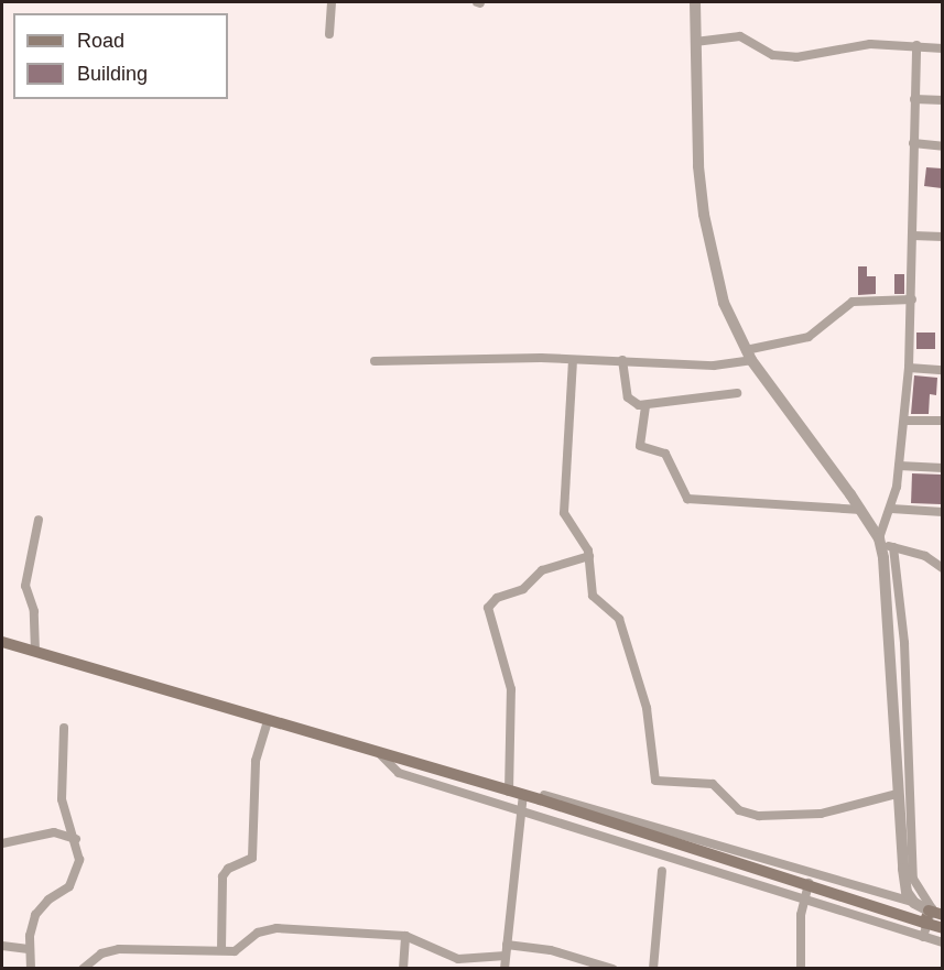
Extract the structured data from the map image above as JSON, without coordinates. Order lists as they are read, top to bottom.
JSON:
{
  "legend": ["Road", "Building"]
}
